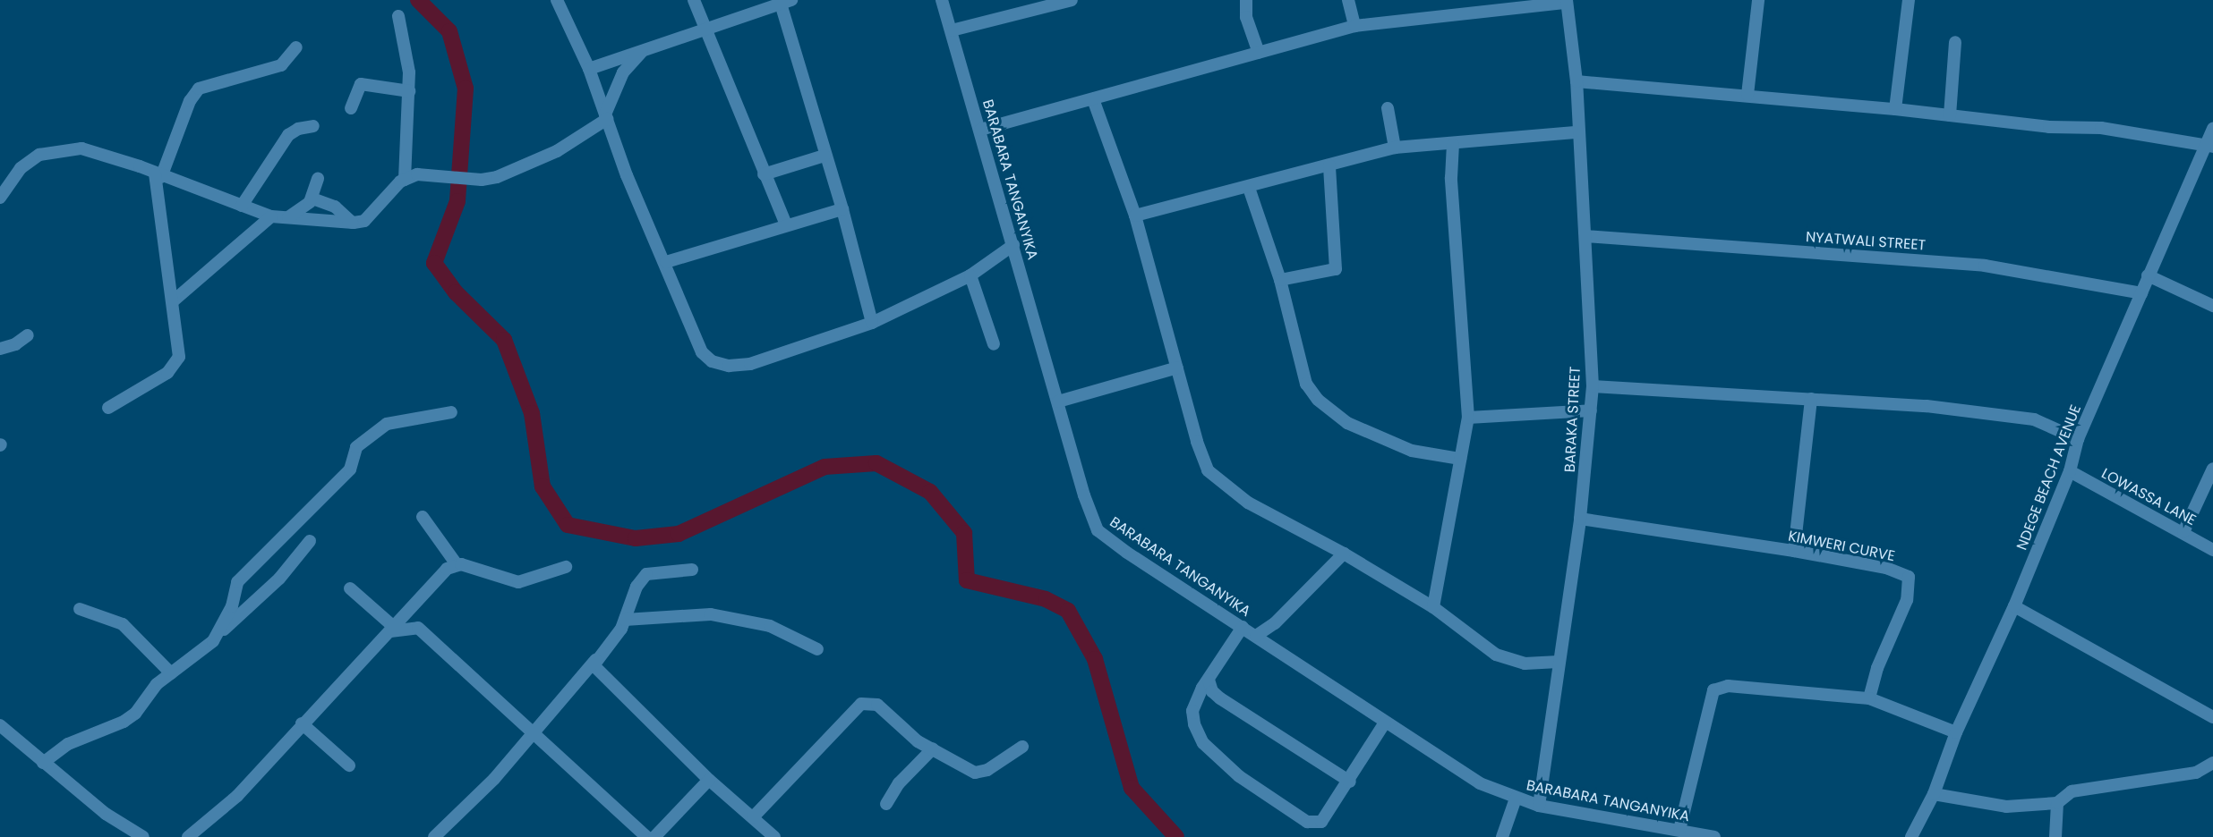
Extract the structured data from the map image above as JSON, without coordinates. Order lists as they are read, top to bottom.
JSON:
{
  "streets": {
    "street": [
      "BARABARA TANGANYIKA",
      "NYATWALI STREET",
      "BARAKA STREET",
      "NDEGE BEACH AVENUE",
      "LOWASSA LANE",
      "KIMWERI CURVE"
    ]
  },
  "crossings": [
    ["BARABARA TANGANYIKA", "BARAKA STREET"],
    ["NYATWALI STREET", "BARAKA STREET"],
    ["NYATWALI STREET", "NDEGE BEACH AVENUE"],
    ["BARAKA STREET", "KIMWERI CURVE"],
    ["NDEGE BEACH AVENUE", "LOWASSA LANE"]
  ]
}
